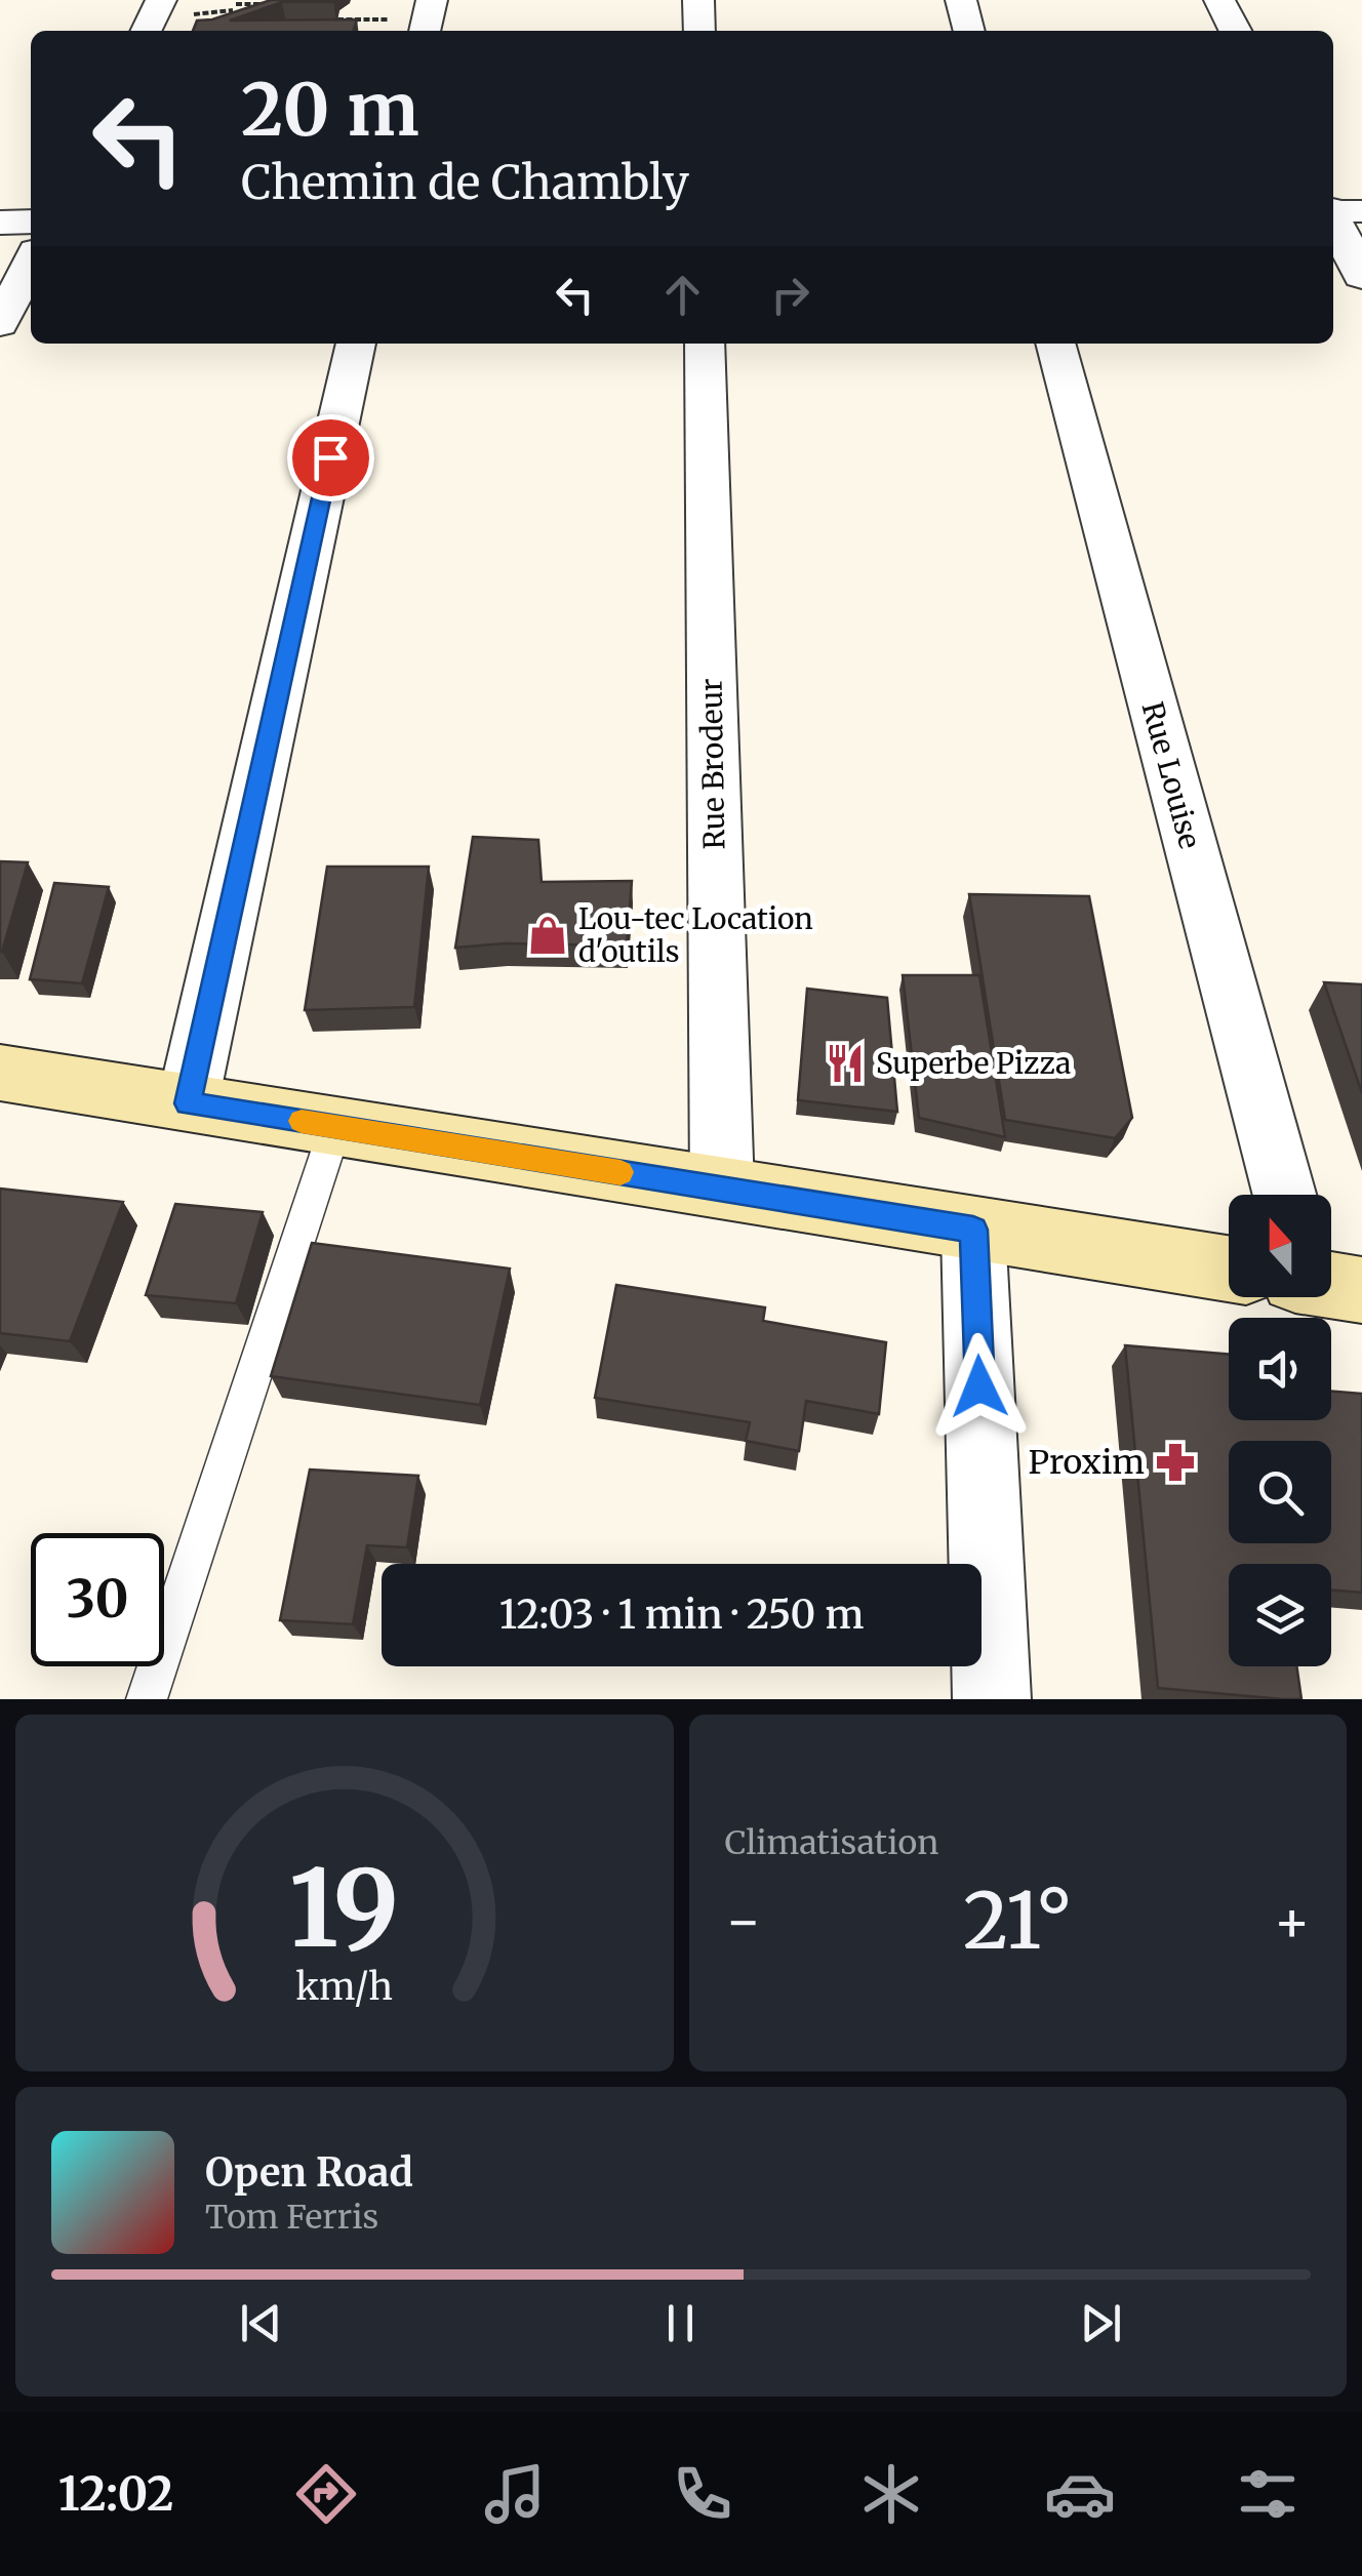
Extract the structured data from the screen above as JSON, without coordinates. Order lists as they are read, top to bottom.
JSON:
{
  "streets": {
    "street": ["Rue Brodeur", "Rue Louise"]
  },
  "places": {
    "shop": ["Lou-tec Location d'outils"],
    "restaurant": ["Superbe Pizza"],
    "pharmacy": ["Proxim"]
  },
  "north": "top",
  "page": {
    "turn": ["20 m", "Chemin de Chambly"],
    "limit": "30",
    "trip": "12:03 · 1 min · 250 m",
    "tile": "Climatisation",
    "heat": ["−", "21°", "+"],
    "song": ["Open Road", "Tom Ferris"],
    "tabs": "12:02",
    "gauge": ["19", "km/h"]
  }
}
